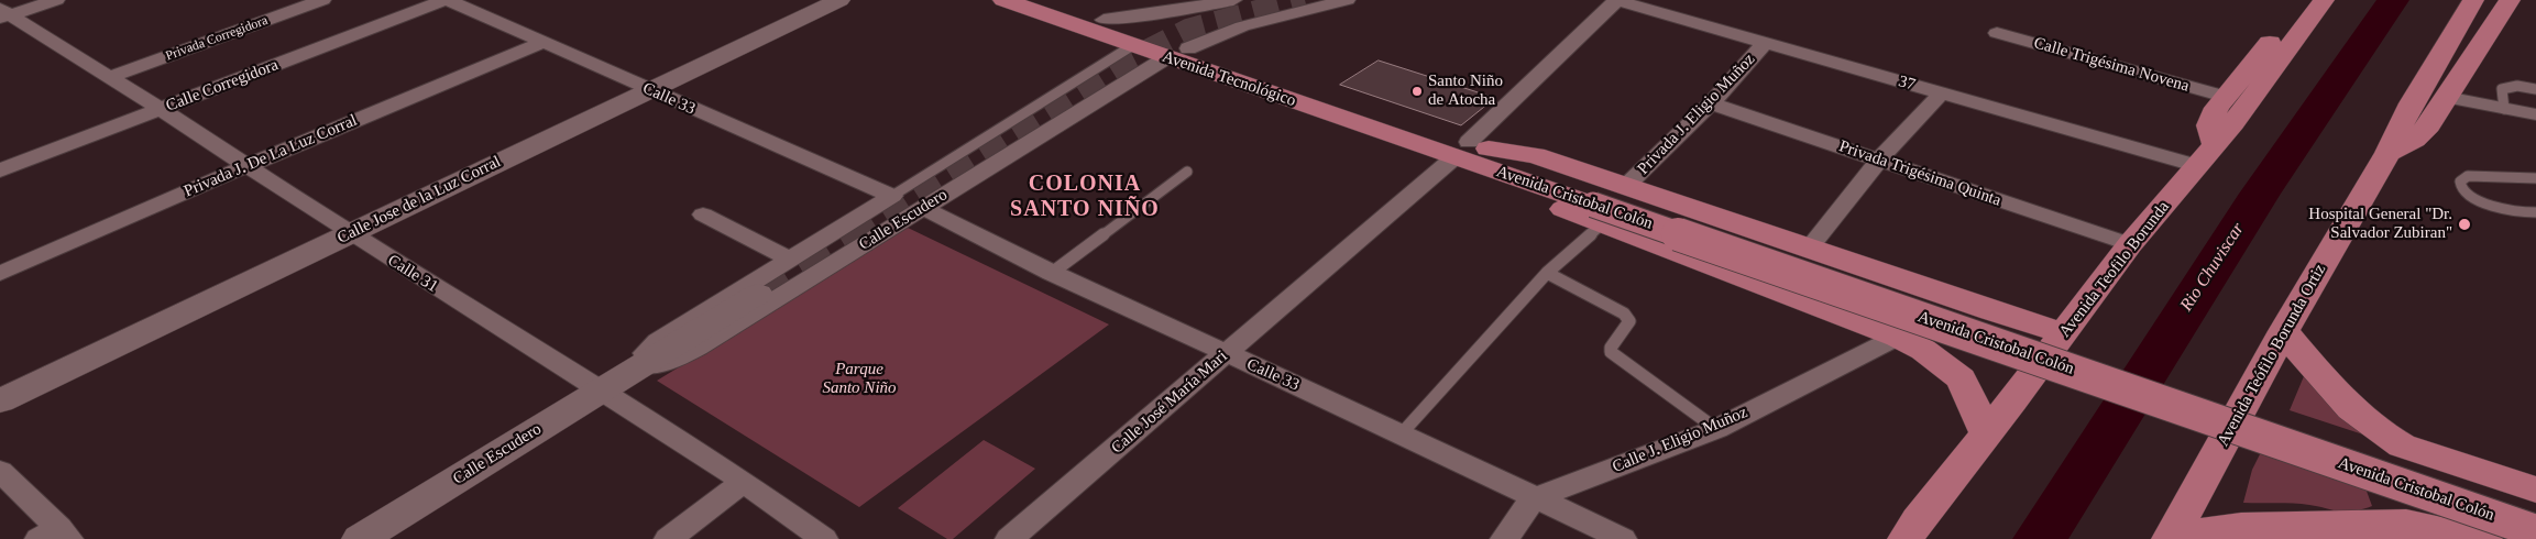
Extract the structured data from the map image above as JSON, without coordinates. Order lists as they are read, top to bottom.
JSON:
{
  "streets": {
    "main road": [
      "Avenida Tecnológico",
      "Avenida Cristobal Colón",
      "Calle Jose de la Luz Corral",
      "Calle Escudero",
      "Avenida Teofilo Borunda",
      "Avenida Teófilo Borunda Ortiz"
    ],
    "street": [
      "Privada Corregidora",
      "Calle Trigésima Novena",
      "37",
      "Calle Corregidora",
      "Calle 33",
      "Privada J. Eligio Muñoz",
      "Privada J. De La Luz Corral",
      "Privada Trigésima Quinta",
      "Calle 31",
      "Calle José María Mari",
      "Calle J. Eligio Muñoz"
    ]
  },
  "crossings": [
    ["Privada Corregidora", "Calle 31"],
    ["Calle Trigésima Novena", "37"],
    ["Calle Trigésima Novena", "Avenida Teofilo Borunda"],
    ["Avenida Tecnológico", "Calle Escudero"],
    ["Avenida Tecnológico", "Calle José María Mari"],
    ["37", "Privada J. Eligio Muñoz"],
    ["37", "Avenida Teofilo Borunda"],
    ["37", "Calle José María Mari"],
    ["Calle Corregidora", "Calle 33"],
    ["Calle Corregidora", "Calle 31"],
    ["Calle 33", "Privada J. De La Luz Corral"],
    ["Calle 33", "Calle Jose de la Luz Corral"],
    ["Calle 33", "Calle Escudero"],
    ["Calle 33", "Calle José María Mari"],
    ["Calle 33", "Calle J. Eligio Muñoz"],
    ["Privada J. Eligio Muñoz", "Privada Trigésima Quinta"],
    ["Privada J. Eligio Muñoz", "Avenida Cristobal Colón"],
    ["Privada J. De La Luz Corral", "Calle 31"],
    ["Privada Trigésima Quinta", "Avenida Teofilo Borunda"],
    ["Calle Jose de la Luz Corral", "Calle 31"],
    ["Calle Escudero", "Calle 31"]
  ],
  "districts": ["COLONIA SANTO NIÑO"],
  "water": ["Rio Chuviscar"],
  "parks": ["Parque Santo Niño"],
  "places": ["Santo Niño de Atocha", "Hospital General \"Dr. Salvador Zubiran\""]
}
